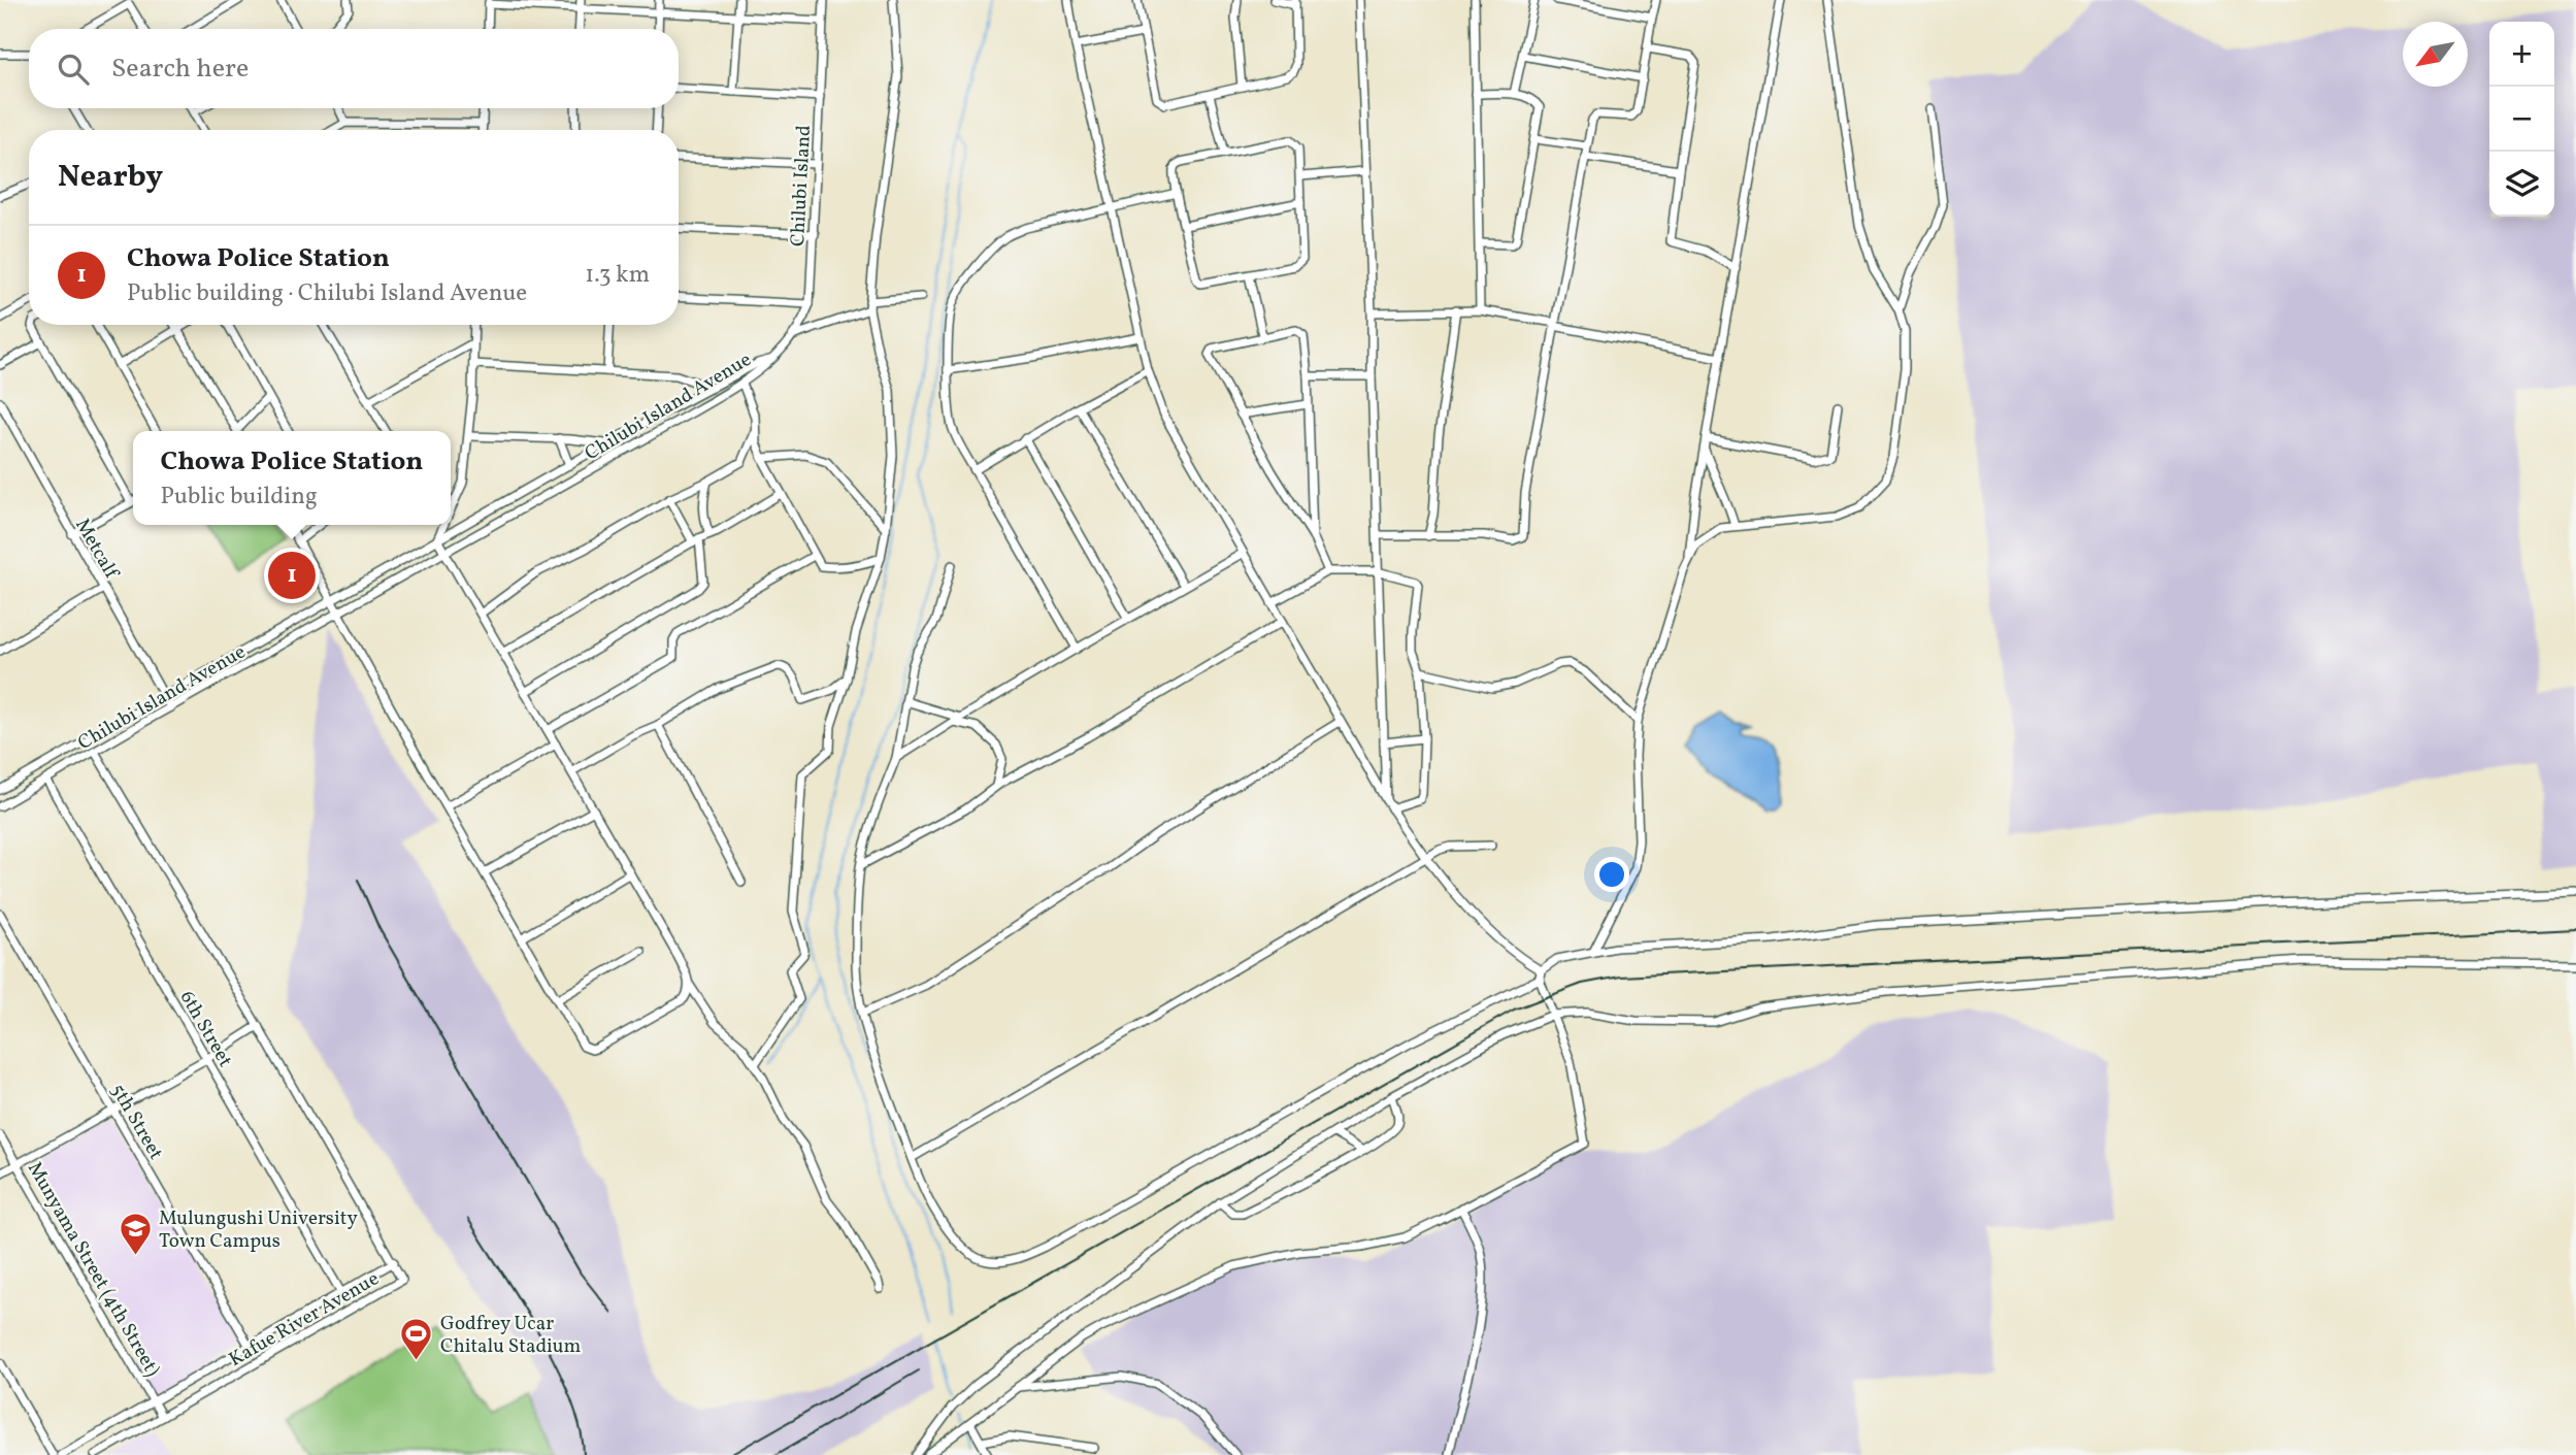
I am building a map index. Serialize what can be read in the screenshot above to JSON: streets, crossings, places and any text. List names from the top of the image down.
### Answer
{
  "streets": {
    "street": [
      "Chilubi Island",
      "Chilubi Island Avenue",
      "Metcalf",
      "6th Street",
      "5th Street",
      "Munyama Street (4th Street)",
      "Kafue River Avenue"
    ]
  },
  "crossings": [
    ["Chilubi Island", "Chilubi Island Avenue"],
    ["Chilubi Island Avenue", "Metcalf"],
    ["Chilubi Island Avenue", "6th Street"],
    ["6th Street", "Kafue River Avenue"],
    ["5th Street", "Kafue River Avenue"],
    ["Munyama Street (4th Street)", "Kafue River Avenue"]
  ],
  "places": {
    "school or university": ["Mulungushi University Town Campus"],
    "sports": ["Godfrey Ucar Chitalu Stadium"]
  },
  "north": "bottom left",
  "page": {
    "map_buttons": ["+", "−"],
    "search": "Search here",
    "heading": "Nearby",
    "list": [
      {
        "mark": "1",
        "name": "Chowa Police Station",
        "note": "Public building · Chilubi Island Avenue",
        "value": "1.3 km"
      }
    ],
    "popup": ["Chowa Police Station", "Public building"],
    "pins": "1"
  }
}
